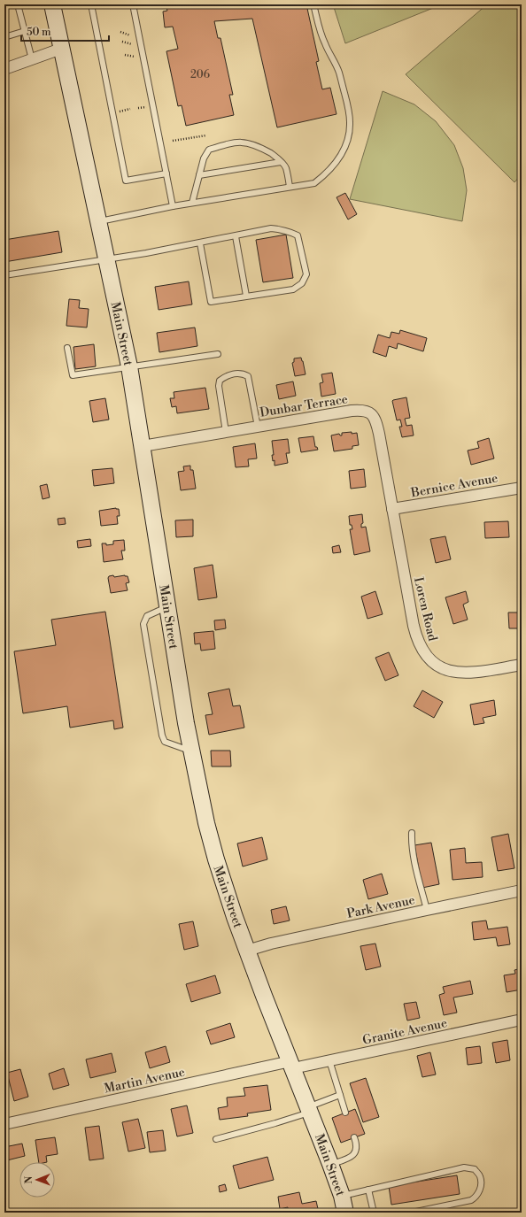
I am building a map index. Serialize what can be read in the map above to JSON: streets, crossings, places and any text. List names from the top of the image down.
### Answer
{
  "streets": {
    "main road": ["Main Street"],
    "street": [
      "Dunbar Terrace",
      "Bernice Avenue",
      "Loren Road",
      "Park Avenue",
      "Granite Avenue",
      "Martin Avenue"
    ]
  },
  "crossings": [
    ["Main Street", "Dunbar Terrace"],
    ["Main Street", "Park Avenue"],
    ["Main Street", "Granite Avenue"],
    ["Main Street", "Martin Avenue"],
    ["Dunbar Terrace", "Bernice Avenue"],
    ["Dunbar Terrace", "Loren Road"],
    ["Bernice Avenue", "Loren Road"],
    ["Granite Avenue", "Martin Avenue"]
  ],
  "house_numbers": ["206"],
  "scale_bar": "50 m",
  "north": "left"
}
